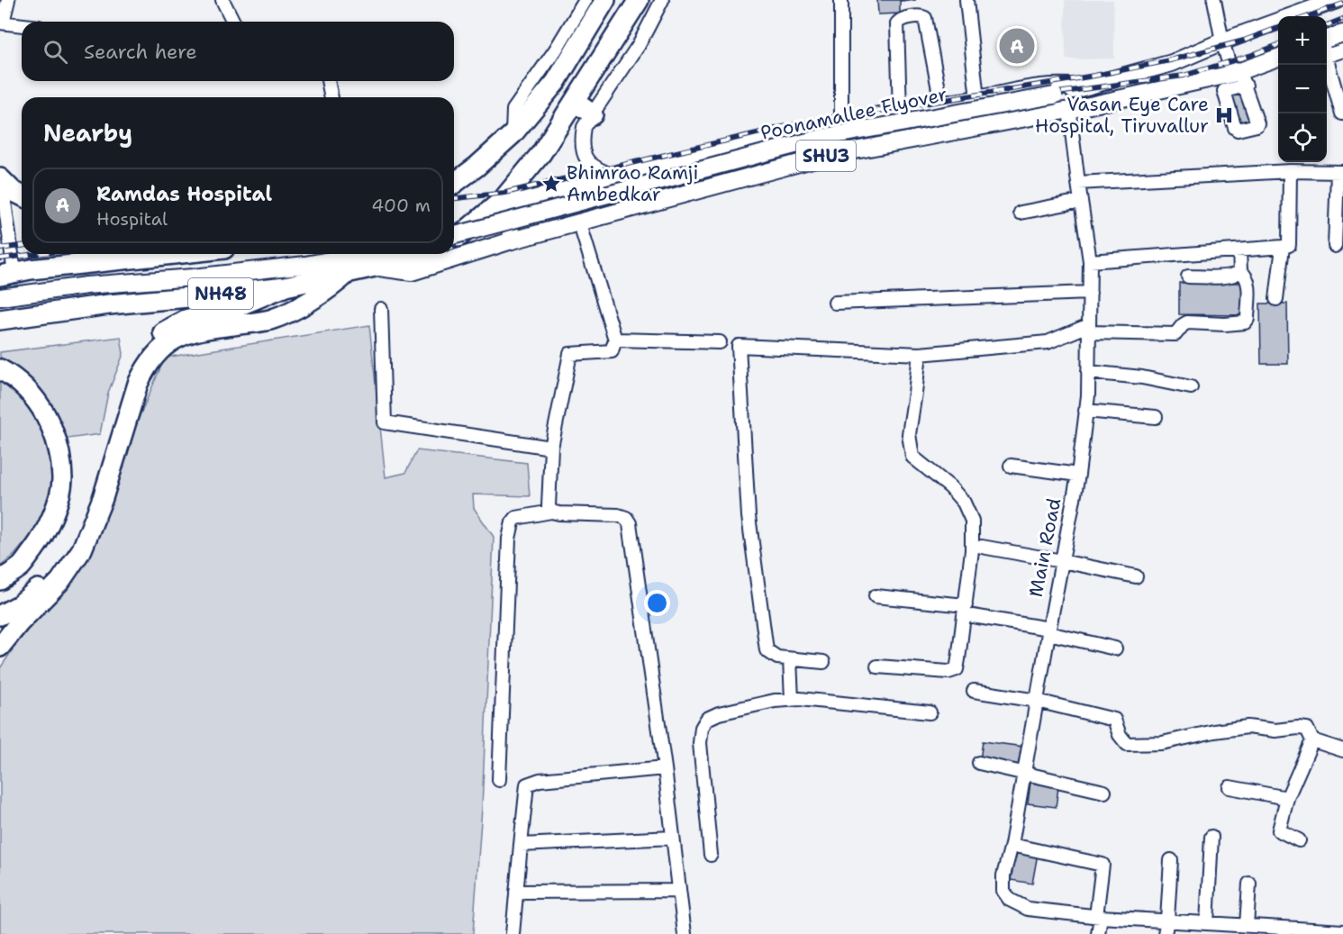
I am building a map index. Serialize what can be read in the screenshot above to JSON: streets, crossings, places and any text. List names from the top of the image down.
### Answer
{
  "streets": {
    "highway": ["NH48"],
    "main road": ["Poonamallee Flyover", "SHU3"],
    "street": ["Main Road"]
  },
  "crossings": [
    ["Poonamallee Flyover", "SHU3"],
    ["SHU3", "NH48"],
    ["SHU3", "Main Road"]
  ],
  "places": {
    "hospital": ["Vasan Eye Care Hospital, Tiruvallur"],
    "place": ["Bhimrao Ramji Ambedkar"]
  },
  "page": {
    "map_buttons": ["+", "−"],
    "search": "Search here",
    "pins": "A",
    "heading": "Nearby",
    "list": [
      {
        "mark": "A",
        "name": "Ramdas Hospital",
        "note": "Hospital",
        "value": "400 m"
      }
    ]
  }
}
